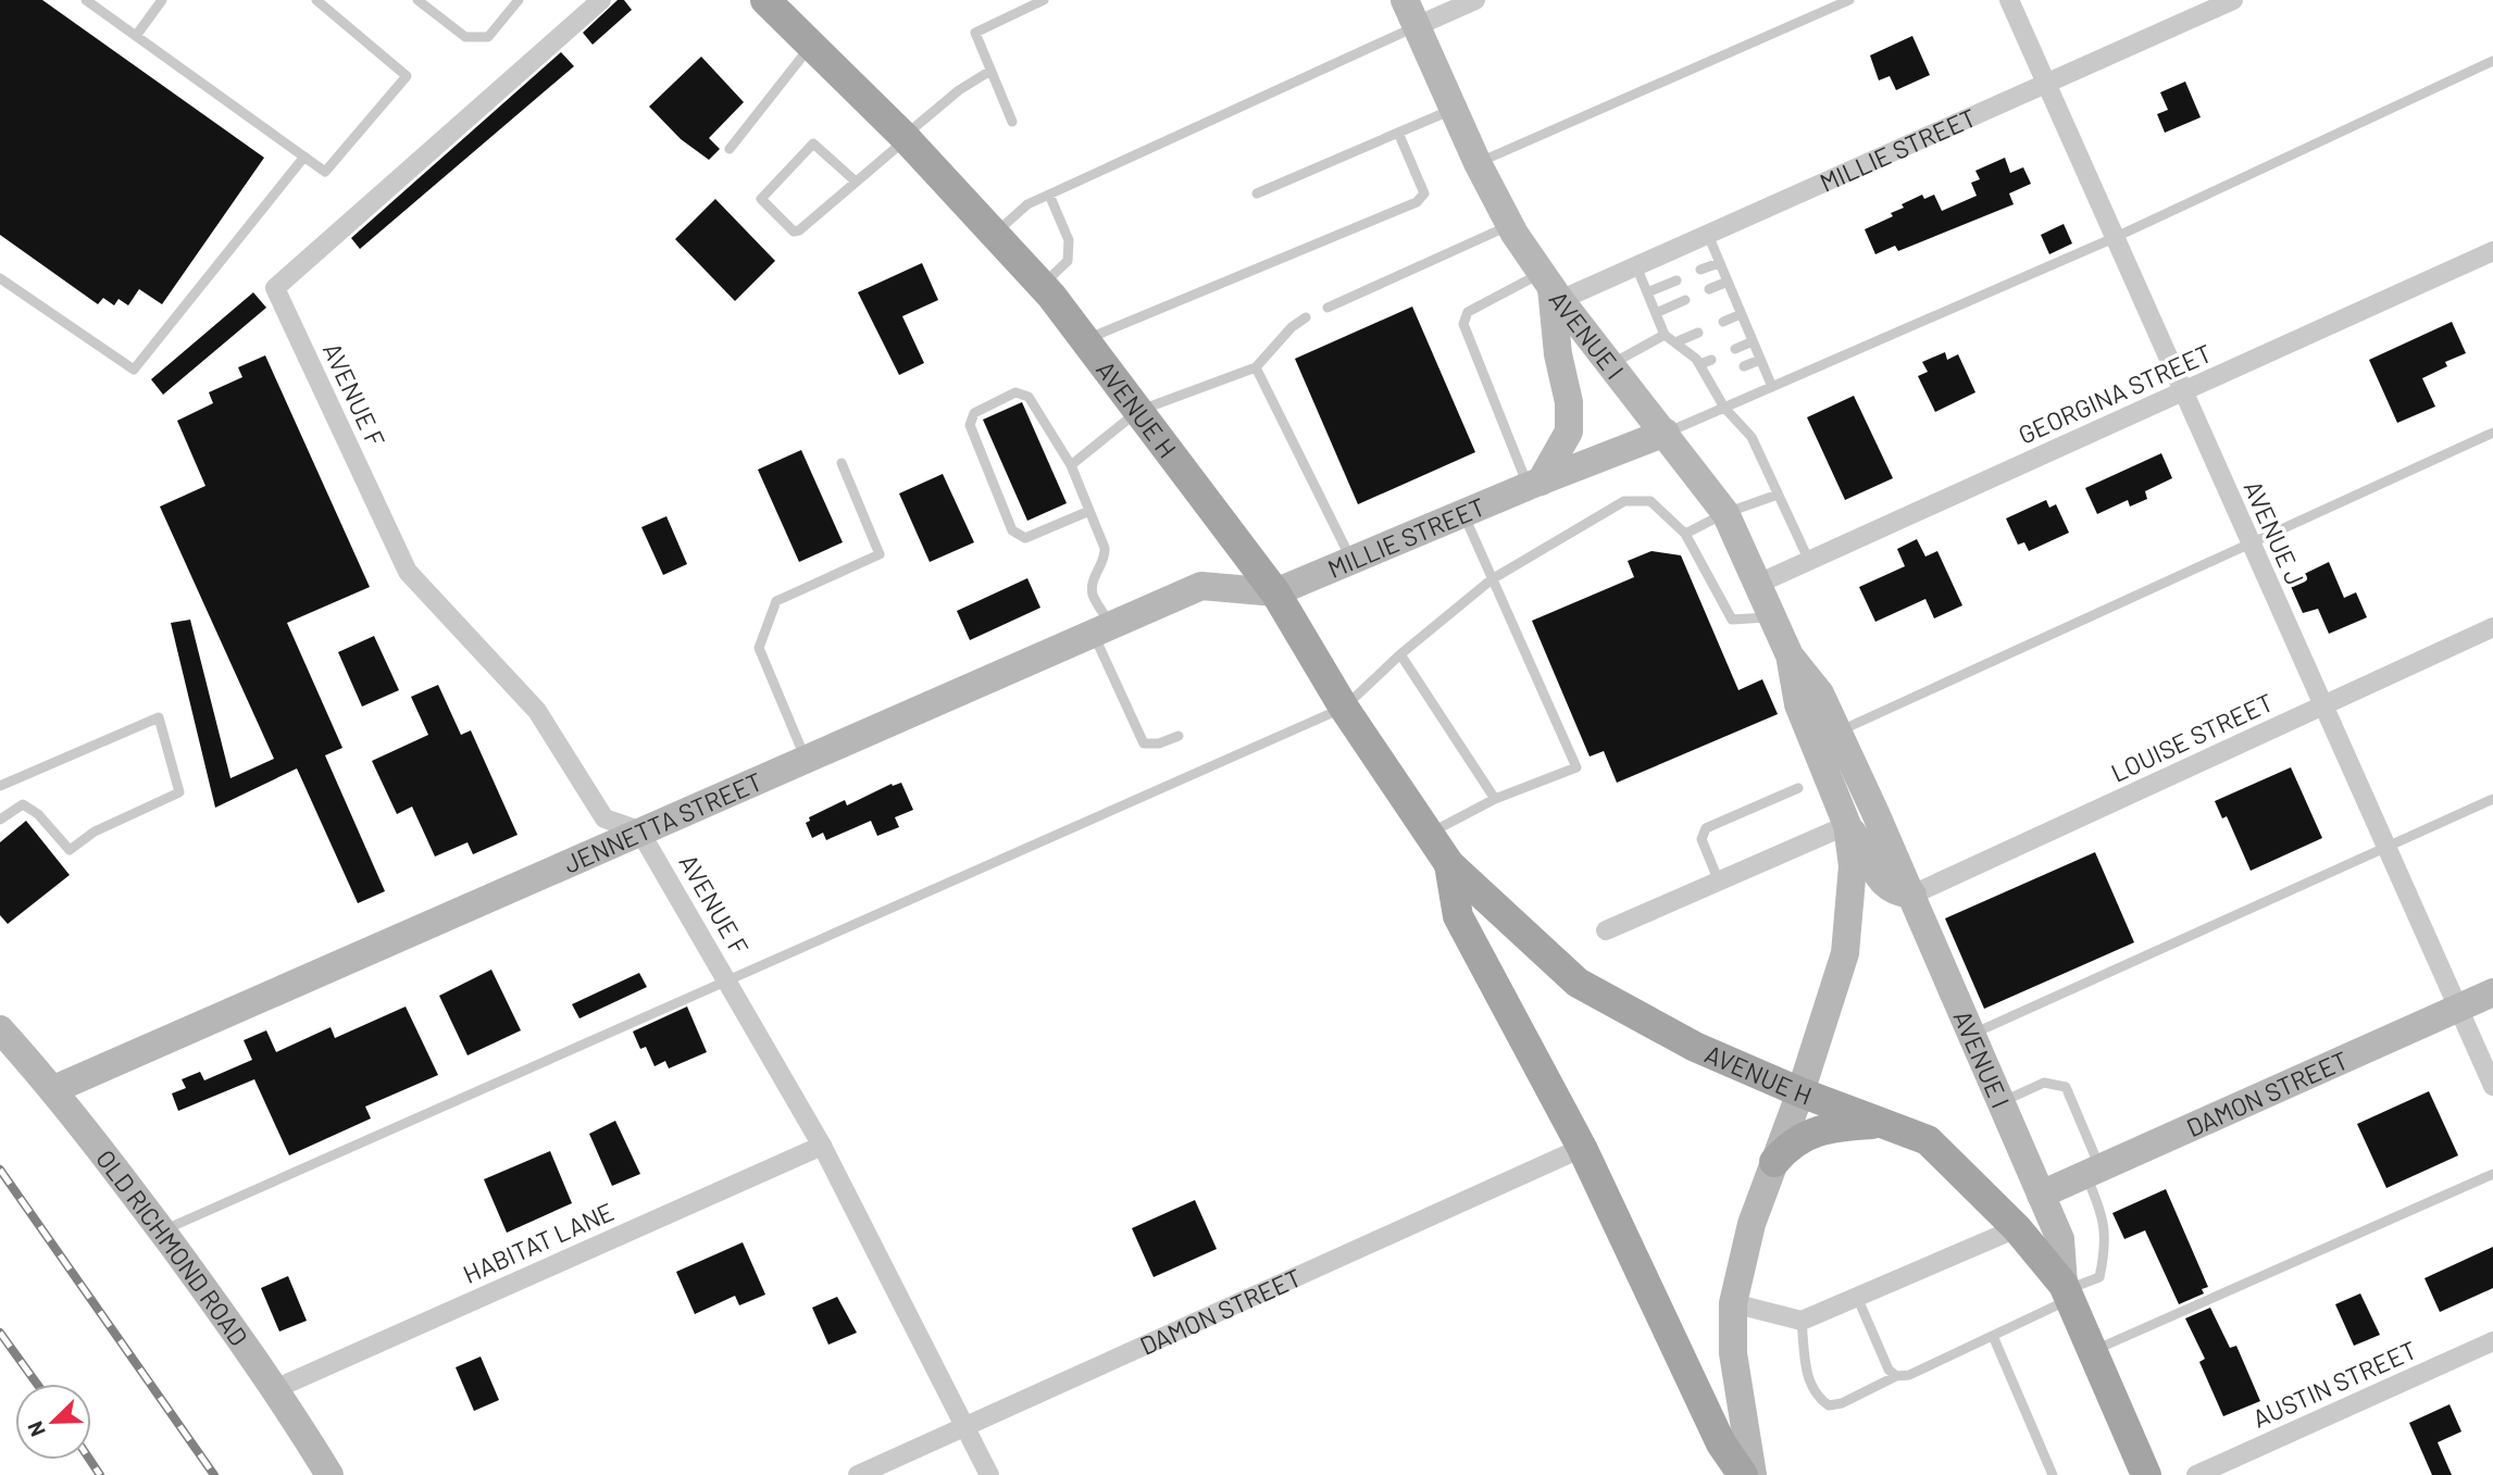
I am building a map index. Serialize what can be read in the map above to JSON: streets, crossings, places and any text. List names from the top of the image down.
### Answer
{
  "streets": {
    "main road": ["AVENUE I", "AVENUE H"],
    "street": [
      "MILLIE STREET",
      "GEORGINA STREET",
      "AVENUE F",
      "AVENUE J",
      "LOUISE STREET",
      "JENNETTA STREET",
      "DAMON STREET",
      "HABITAT LANE",
      "OLD RICHMOND ROAD",
      "AUSTIN STREET"
    ]
  },
  "crossings": [
    ["MILLIE STREET", "AVENUE I"],
    ["MILLIE STREET", "AVENUE H"],
    ["MILLIE STREET", "AVENUE J"],
    ["MILLIE STREET", "JENNETTA STREET"],
    ["AVENUE I", "GEORGINA STREET"],
    ["AVENUE I", "AVENUE H"],
    ["AVENUE I", "LOUISE STREET"],
    ["AVENUE I", "DAMON STREET"],
    ["GEORGINA STREET", "AVENUE J"],
    ["AVENUE F", "JENNETTA STREET"],
    ["AVENUE F", "DAMON STREET"],
    ["AVENUE F", "HABITAT LANE"],
    ["AVENUE H", "JENNETTA STREET"],
    ["AVENUE H", "DAMON STREET"],
    ["AVENUE J", "LOUISE STREET"],
    ["AVENUE J", "DAMON STREET"],
    ["JENNETTA STREET", "OLD RICHMOND ROAD"],
    ["HABITAT LANE", "OLD RICHMOND ROAD"]
  ],
  "north": "bottom left"
}
